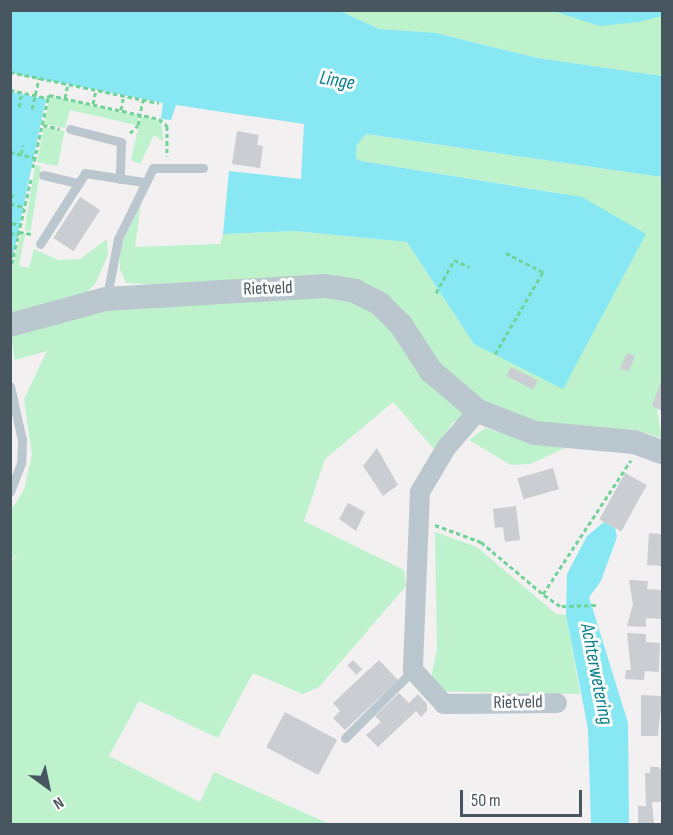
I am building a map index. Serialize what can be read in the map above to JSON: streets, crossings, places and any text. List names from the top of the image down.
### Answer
{
  "streets": {
    "street": ["Rietveld"]
  },
  "water": ["Linge", "Achterwetering"],
  "scale_bar": "50 m",
  "north": "bottom right"
}
